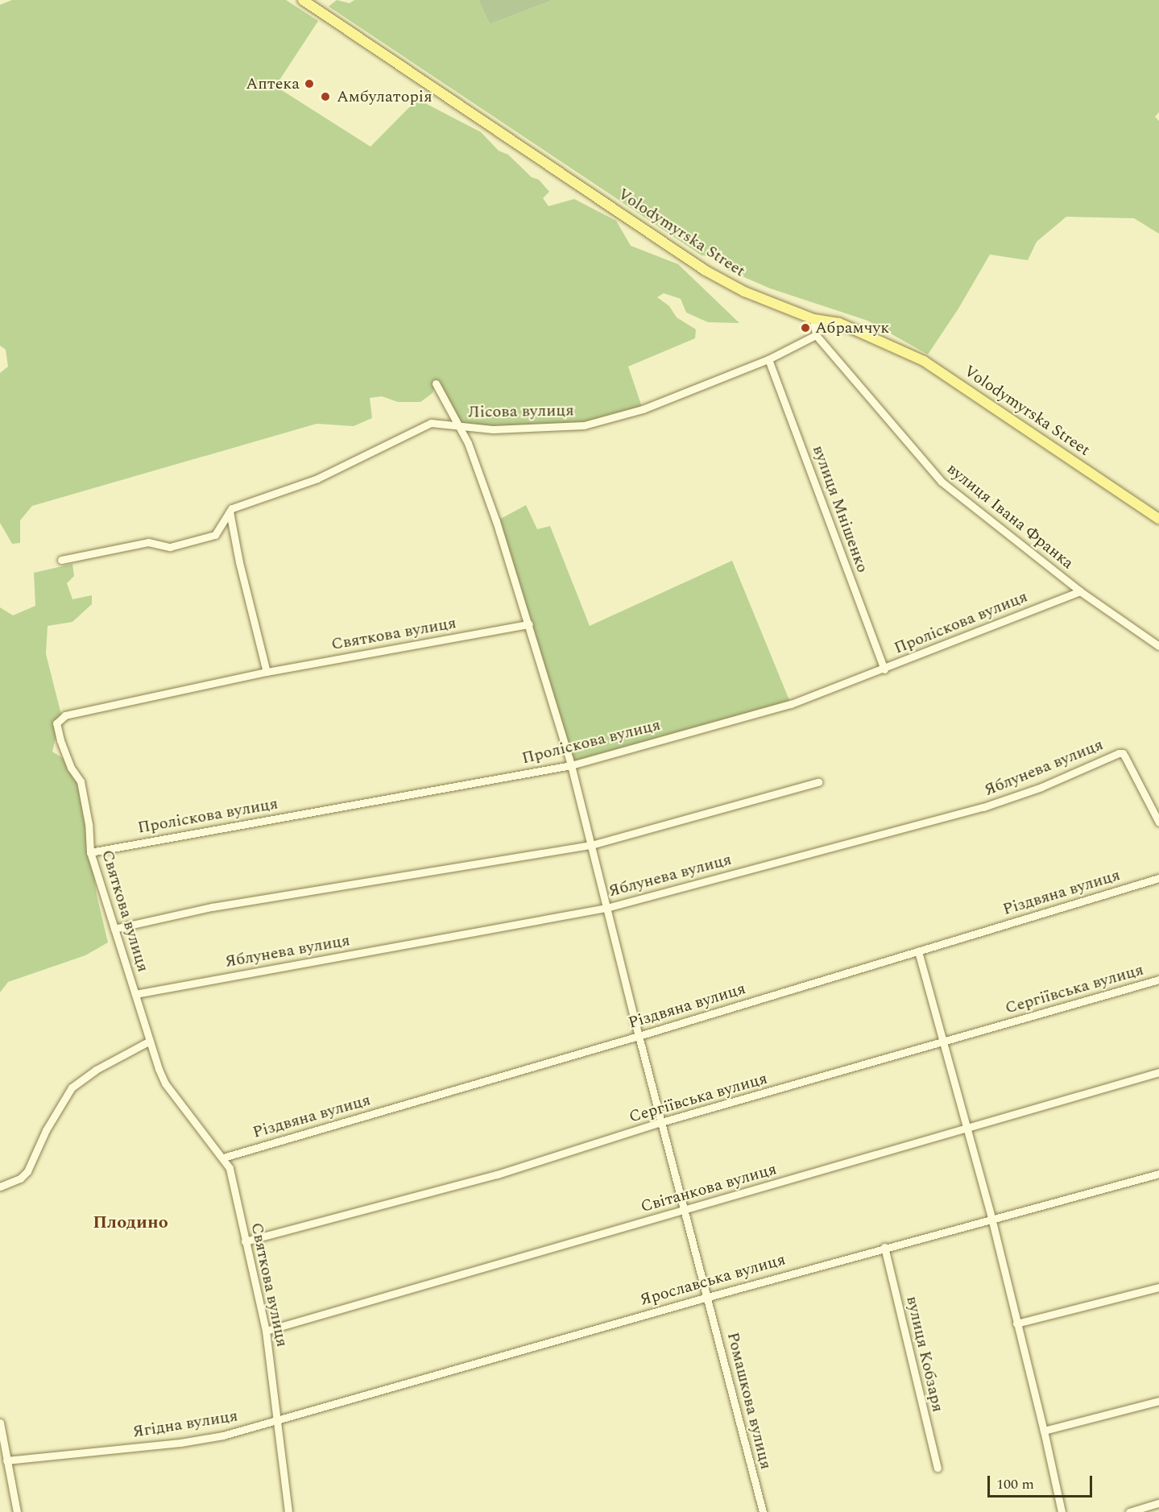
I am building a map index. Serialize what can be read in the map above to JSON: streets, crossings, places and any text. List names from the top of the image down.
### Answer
{
  "streets": {
    "main road": ["Volodymyrska Street"],
    "street": [
      "Лісова вулиця",
      "вулиця Мнішенко",
      "вулиця Івана Франка",
      "Проліскова вулиця",
      "Святкова вулиця",
      "Яблунева вулиця",
      "Різдвяна вулиця",
      "Сергіївська вулиця",
      "Світанкова вулиця",
      "Ярославська вулиця",
      "вулиця Кобзаря",
      "Ромашкова вулиця",
      "Ягідна вулиця"
    ]
  },
  "crossings": [
    ["Лісова вулиця", "вулиця Мнішенко"],
    ["Лісова вулиця", "вулиця Івана Франка"],
    ["Лісова вулиця", "Ромашкова вулиця"],
    ["вулиця Мнішенко", "Проліскова вулиця"],
    ["вулиця Івана Франка", "Проліскова вулиця"],
    ["Проліскова вулиця", "Святкова вулиця"],
    ["Проліскова вулиця", "Ромашкова вулиця"],
    ["Святкова вулиця", "Яблунева вулиця"],
    ["Святкова вулиця", "Різдвяна вулиця"],
    ["Святкова вулиця", "Сергіївська вулиця"],
    ["Святкова вулиця", "Світанкова вулиця"],
    ["Святкова вулиця", "Ярославська вулиця"],
    ["Святкова вулиця", "Ромашкова вулиця"],
    ["Святкова вулиця", "Ягідна вулиця"],
    ["Яблунева вулиця", "Ромашкова вулиця"],
    ["Різдвяна вулиця", "Ромашкова вулиця"],
    ["Сергіївська вулиця", "Ромашкова вулиця"],
    ["Світанкова вулиця", "Ромашкова вулиця"],
    ["Ярославська вулиця", "вулиця Кобзаря"],
    ["Ярославська вулиця", "Ромашкова вулиця"],
    ["Ярославська вулиця", "Ягідна вулиця"]
  ],
  "districts": ["Плодино"],
  "places": ["Аптека", "Амбулаторія", "Абрамчук"],
  "scale_bar": "100 m"
}
